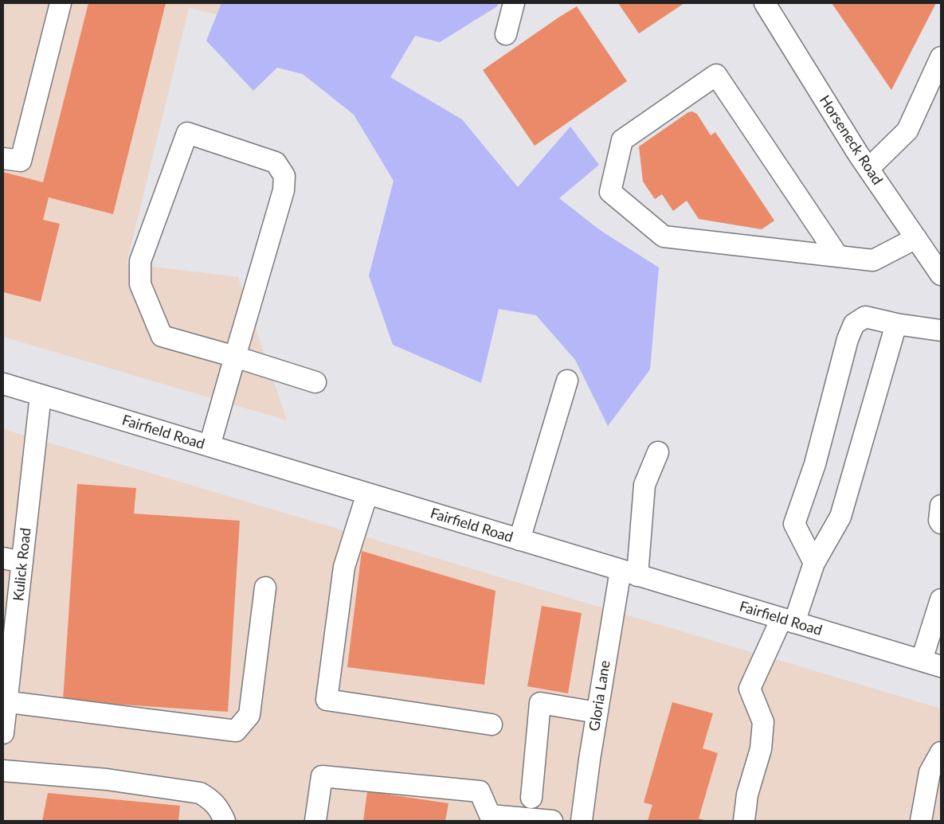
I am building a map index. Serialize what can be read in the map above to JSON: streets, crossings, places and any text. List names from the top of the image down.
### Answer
{
  "streets": {
    "street": [
      "Horseneck Road",
      "Fairfield Road",
      "Kulick Road",
      "Gloria Lane"
    ]
  },
  "crossings": [
    ["Fairfield Road", "Kulick Road"],
    ["Fairfield Road", "Gloria Lane"]
  ]
}
